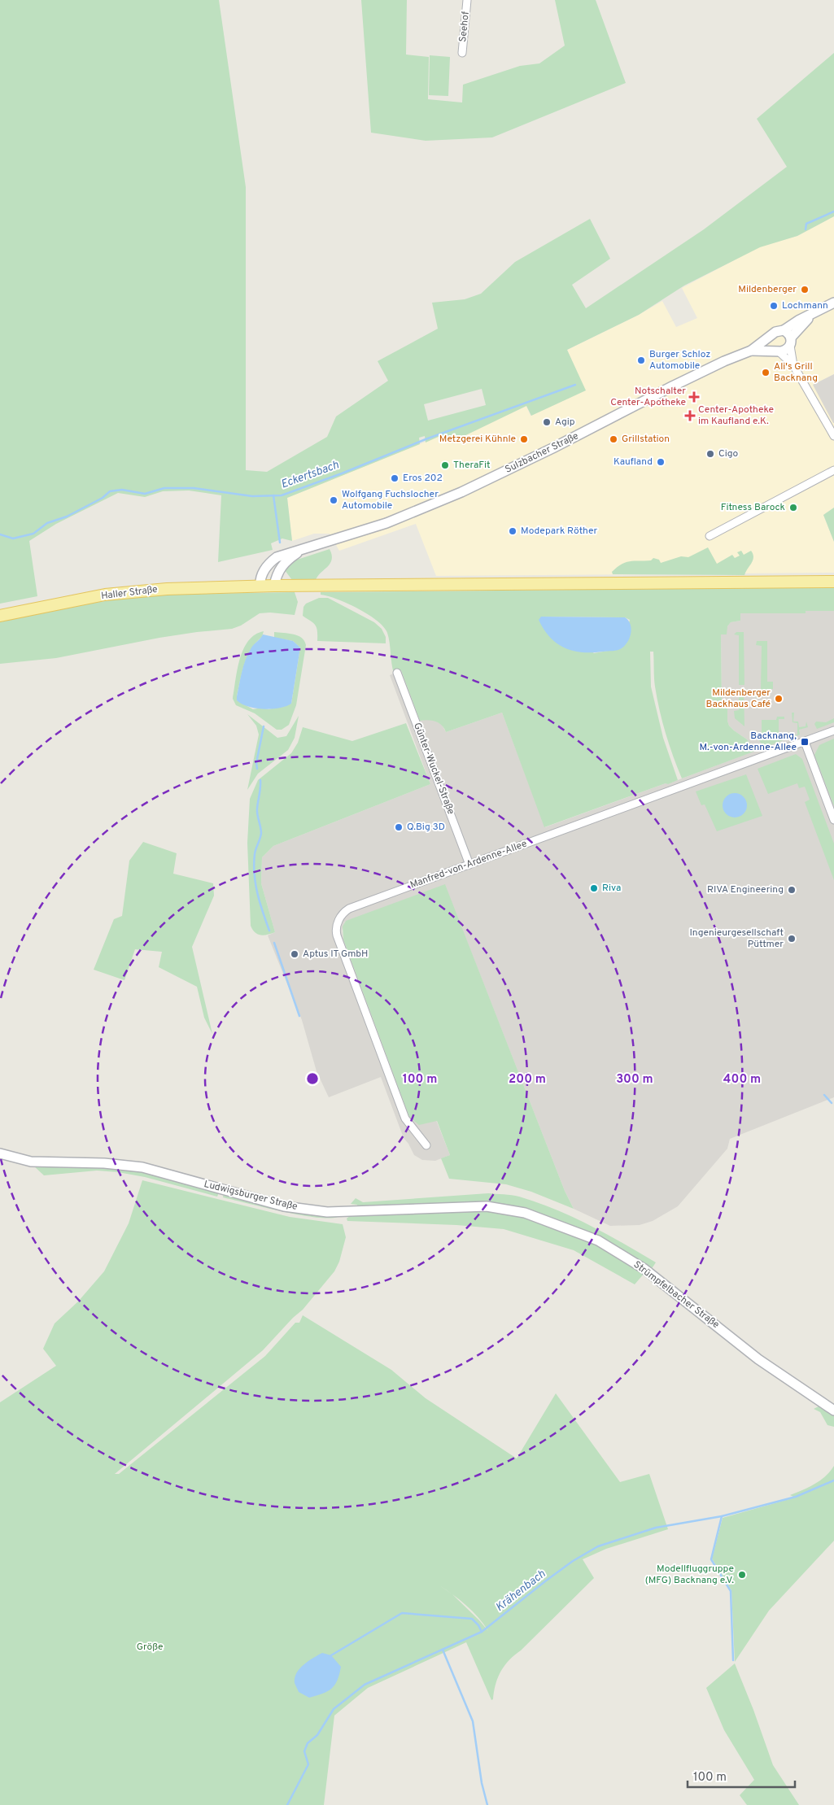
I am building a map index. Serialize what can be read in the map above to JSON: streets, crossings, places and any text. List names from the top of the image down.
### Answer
{
  "streets": {
    "main road": ["Haller Straße"],
    "street": [
      "Seehof",
      "Sulzbacher Straße",
      "Günter-Wuckel-Straße",
      "Manfred-von-Ardenne-Allee",
      "Ludwigsburger Straße",
      "Strümpfelbacher Straße"
    ]
  },
  "crossings": [
    ["Sulzbacher Straße", "Haller Straße"],
    ["Günter-Wuckel-Straße", "Manfred-von-Ardenne-Allee"],
    ["Ludwigsburger Straße", "Strümpfelbacher Straße"]
  ],
  "water": ["Eckertsbach", "Krähenbach"],
  "parks": ["Größe"],
  "places": {
    "other": [
      "Mildenberger",
      "Lochmann",
      "Burger Schloz Automobile",
      "Ali's Grill Backnang",
      "Agip",
      "Metzgerei Kühnle",
      "Grillstation",
      "Cigo",
      "Kaufland",
      "TheraFit",
      "Eros 202",
      "Wolfgang Fuchslocher Automobile",
      "Fitness Barock",
      "Modepark Röther",
      "Mildenberger Backhaus Café",
      "Q.Big 3D",
      "Riva",
      "RIVA Engineering",
      "Ingenieurgesellschaft Püttmer",
      "Aptus IT GmbH",
      "Modellfluggruppe (MFG) Backnang e.V."
    ],
    "health": ["Notschalter Center-Apotheke", "Center-Apotheke im Kaufland e.K."],
    "transit": ["Backnang, M.-von-Ardenne-Allee"]
  },
  "scale_bar": "100 m",
  "rings": [
    "100 m",
    "200 m",
    "300 m",
    "400 m"
  ]
}
